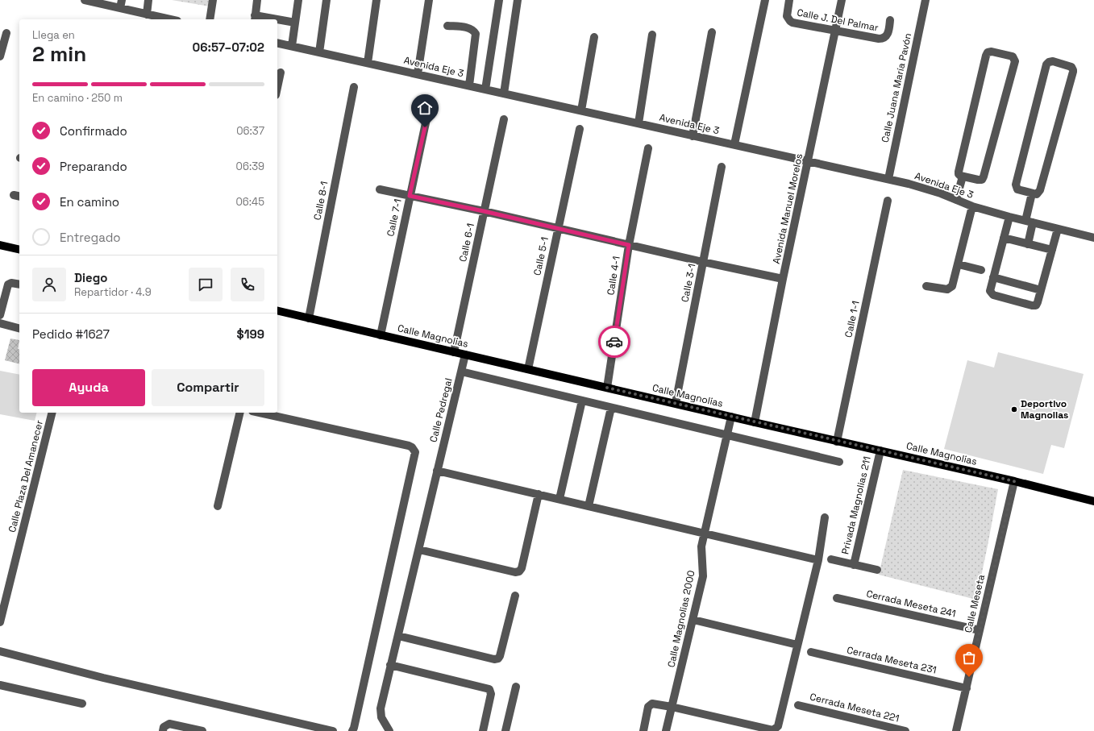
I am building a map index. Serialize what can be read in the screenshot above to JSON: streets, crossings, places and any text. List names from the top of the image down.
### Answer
{
  "streets": {
    "main road": ["Calle Magnolias"],
    "street": [
      "Calle J. Del Palmar",
      "Avenida Eje 3",
      "Calle Juana María Pavón",
      "Calle 8-1",
      "Avenida Manuel Morelos",
      "Calle 7-1",
      "Calle 6-1",
      "Calle 5-1",
      "Calle 4-1",
      "Calle 3-1",
      "Calle 1-1",
      "Calle Pedregal",
      "Calle Plaza Del Amanecer",
      "Privada Magnolias 211",
      "Cerrada Meseta 241",
      "Calle Meseta",
      "Calle Magnolias 2000",
      "Cerrada Meseta 231",
      "Cerrada Meseta 221"
    ]
  },
  "crossings": [
    ["Calle J. Del Palmar", "Avenida Manuel Morelos"],
    ["Avenida Eje 3", "Calle Juana María Pavón"],
    ["Avenida Eje 3", "Avenida Manuel Morelos"],
    ["Calle 8-1", "Calle Magnolias"],
    ["Avenida Manuel Morelos", "Calle Magnolias"],
    ["Calle 7-1", "Calle Magnolias"],
    ["Calle 6-1", "Calle Magnolias"],
    ["Calle 5-1", "Calle Magnolias"],
    ["Calle 4-1", "Calle Magnolias"],
    ["Calle 3-1", "Calle Magnolias"],
    ["Calle 1-1", "Calle Magnolias"],
    ["Calle Magnolias", "Calle Pedregal"],
    ["Calle Magnolias", "Privada Magnolias 211"],
    ["Calle Magnolias", "Calle Meseta"],
    ["Calle Magnolias", "Calle Magnolias 2000"],
    ["Cerrada Meseta 241", "Calle Meseta"],
    ["Calle Meseta", "Cerrada Meseta 231"]
  ],
  "places": ["Deportivo Magnolias"],
  "page": {
    "heading": ["2 min", "Llega en", "06:57–07:02"],
    "panel": [
      "Diego",
      "Repartidor · 4.9",
      "Pedido #1627",
      "$199"
    ],
    "bar": "En camino · 250 m",
    "list": [
      ["Confirmado", "06:37"],
      ["Preparando", "06:39"],
      ["En camino", "06:45"],
      "Entregado"
    ],
    "buttons": ["Ayuda", "Compartir"]
  }
}
